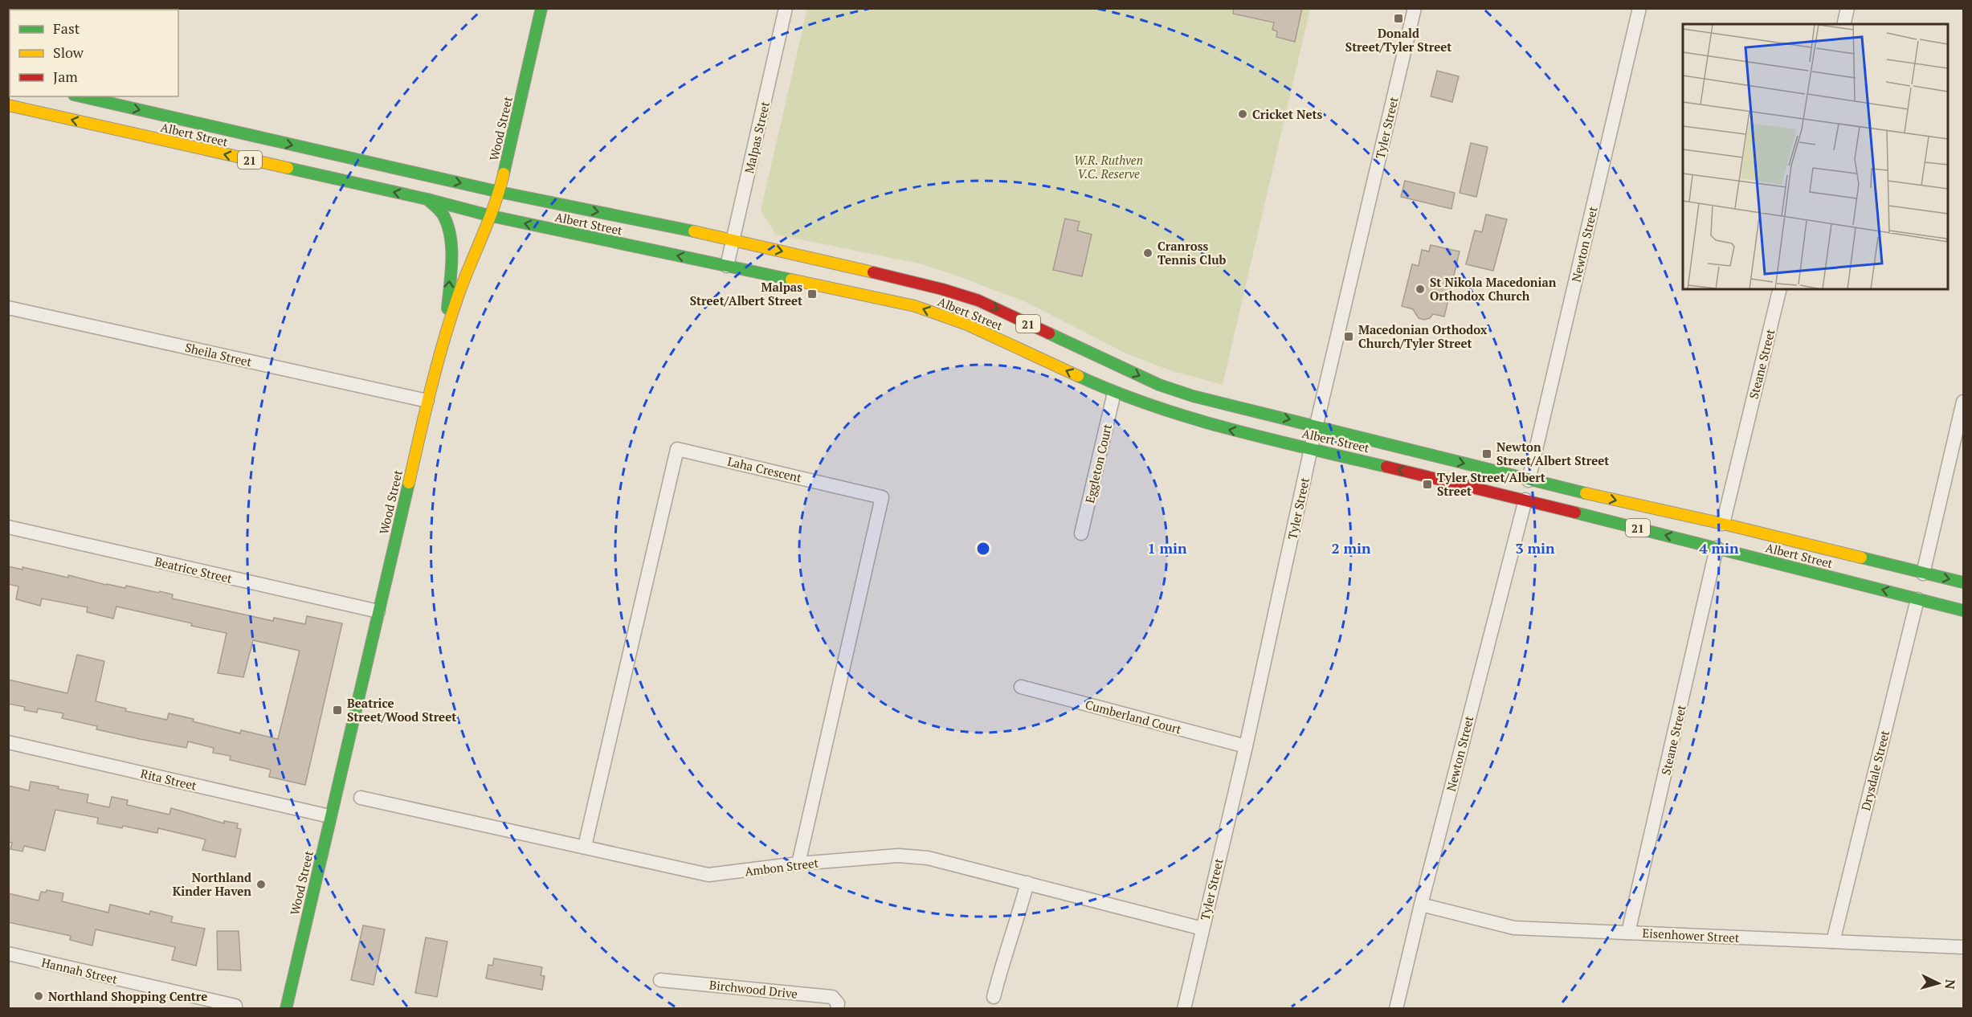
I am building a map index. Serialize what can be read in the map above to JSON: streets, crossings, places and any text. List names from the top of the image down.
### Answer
{
  "streets": {
    "main road": ["Wood Street", "Albert Street", "21"],
    "street": [
      "Tyler Street",
      "Malpas Street",
      "Newton Street",
      "Sheila Street",
      "Steane Street",
      "Eggleton Court",
      "Laha Crescent",
      "Beatrice Street",
      "Cumberland Court",
      "Drysdale Street",
      "Rita Street",
      "Ambon Street",
      "Eisenhower Street",
      "Hannah Street",
      "Birchwood Drive"
    ]
  },
  "crossings": [
    ["Tyler Street", "Albert Street"],
    ["Tyler Street", "Cumberland Court"],
    ["Tyler Street", "Ambon Street"],
    ["Wood Street", "Albert Street"],
    ["Wood Street", "Sheila Street"],
    ["Wood Street", "Beatrice Street"],
    ["Wood Street", "Rita Street"],
    ["Albert Street", "Malpas Street"],
    ["Albert Street", "Newton Street"],
    ["Albert Street", "Steane Street"],
    ["Albert Street", "Eggleton Court"],
    ["Albert Street", "Drysdale Street"],
    ["Newton Street", "Eisenhower Street"],
    ["Steane Street", "Eisenhower Street"],
    ["Laha Crescent", "Ambon Street"],
    ["Drysdale Street", "Eisenhower Street"]
  ],
  "parks": ["W.R. Ruthven V.C. Reserve"],
  "places": {
    "transit": [
      "Donald Street/Tyler Street",
      "Malpas Street/Albert Street",
      "Macedonian Orthodox Church/Tyler Street",
      "Newton Street/Albert Street",
      "Tyler Street/Albert Street",
      "Beatrice Street/Wood Street"
    ],
    "other": [
      "Cricket Nets",
      "Cranross Tennis Club",
      "St Nikola Macedonian Orthodox Church",
      "Northland Kinder Haven",
      "Northland Shopping Centre"
    ]
  },
  "legend": ["Fast", "Slow", "Jam"],
  "north": "right",
  "rings": [
    "1 min",
    "2 min",
    "3 min",
    "4 min"
  ]
}
